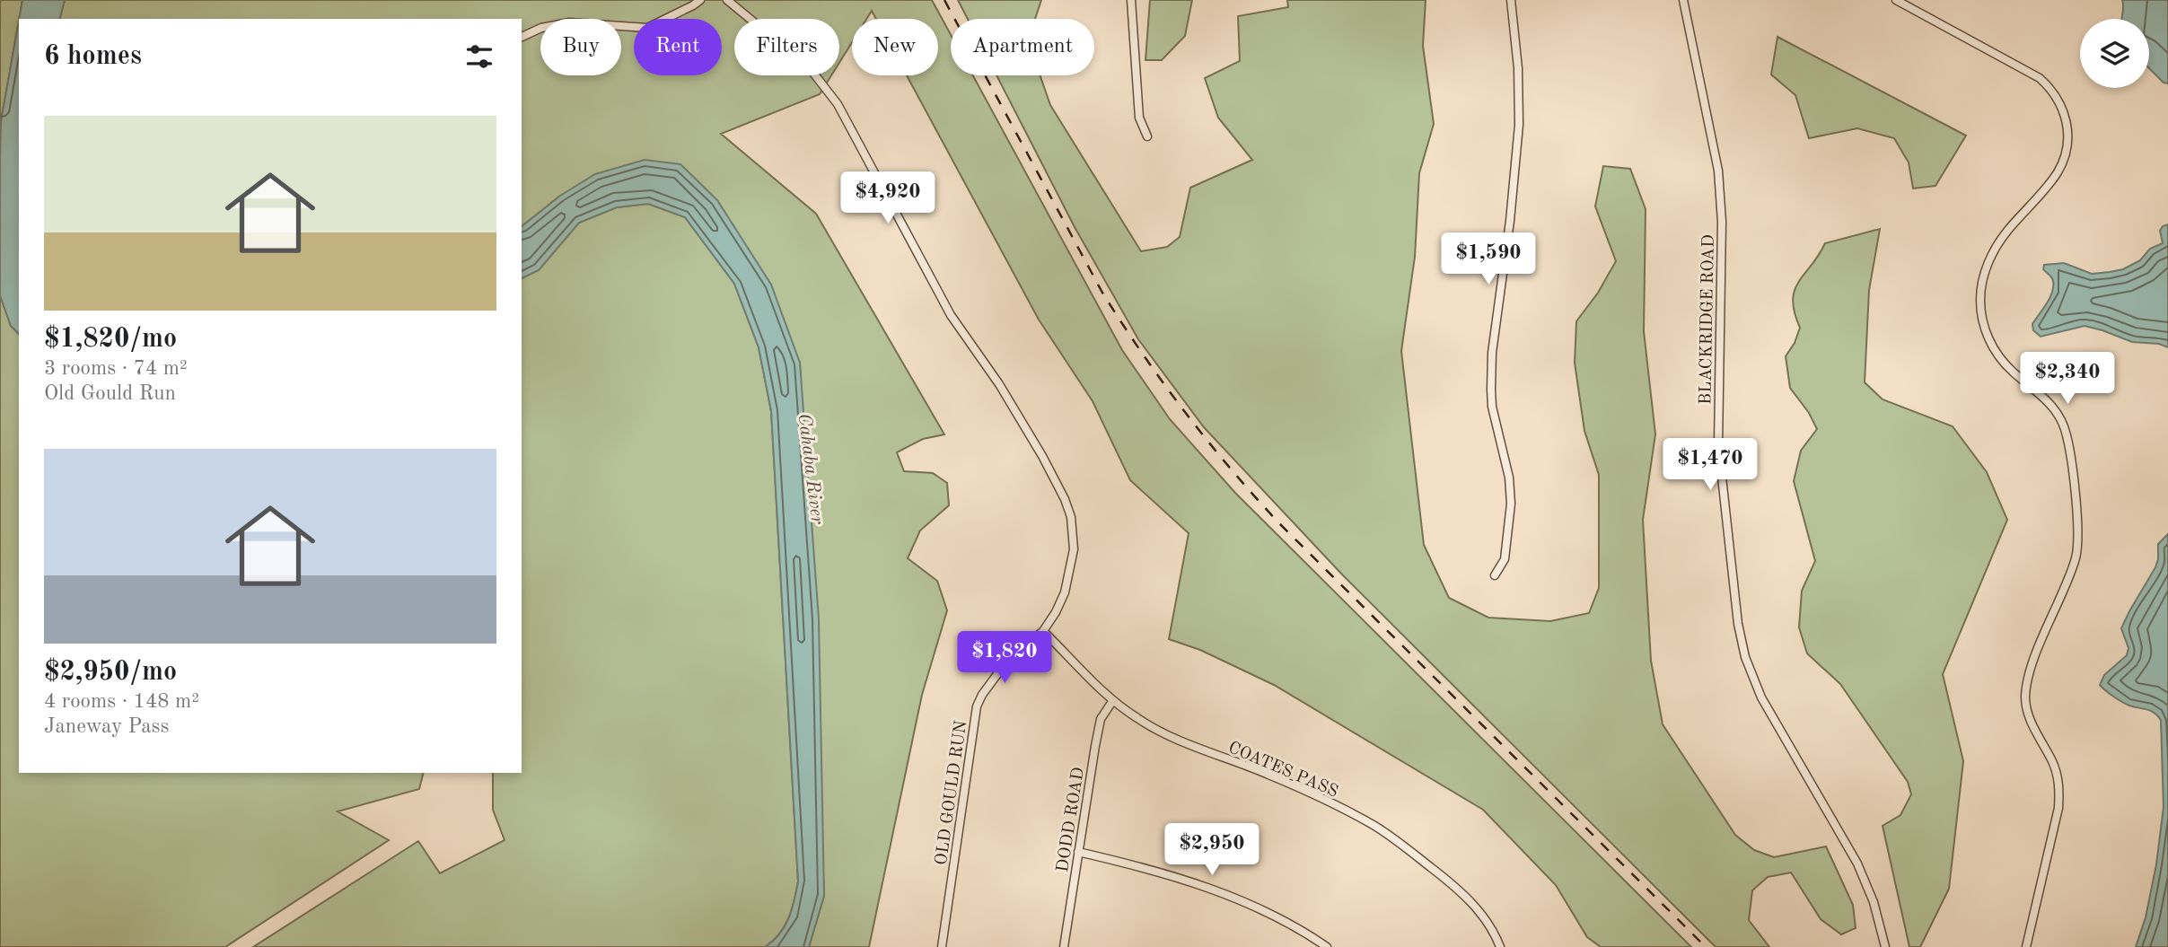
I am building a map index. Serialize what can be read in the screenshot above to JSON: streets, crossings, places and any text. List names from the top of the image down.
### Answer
{
  "streets": {
    "street": [
      "BLACKRIDGE ROAD",
      "COATES PASS",
      "OLD GOULD RUN",
      "DODD ROAD"
    ]
  },
  "crossings": [
    ["COATES PASS", "OLD GOULD RUN"],
    ["COATES PASS", "DODD ROAD"]
  ],
  "water": ["Cahaba River"],
  "page": {
    "chip": [
      "Buy",
      "Rent",
      "Filters",
      "New",
      "Apartment"
    ],
    "heading": "6 homes",
    "list": [
      {
        "name": "$1,820/mo",
        "note": "3 rooms · 74 m² · Old Gould Run"
      },
      {
        "name": "$2,950/mo",
        "note": "4 rooms · 148 m² · Janeway Pass"
      }
    ],
    "price": [
      "$4,920",
      "$1,590",
      "$2,340",
      "$1,470",
      "$1,820",
      "$2,950"
    ]
  }
}
